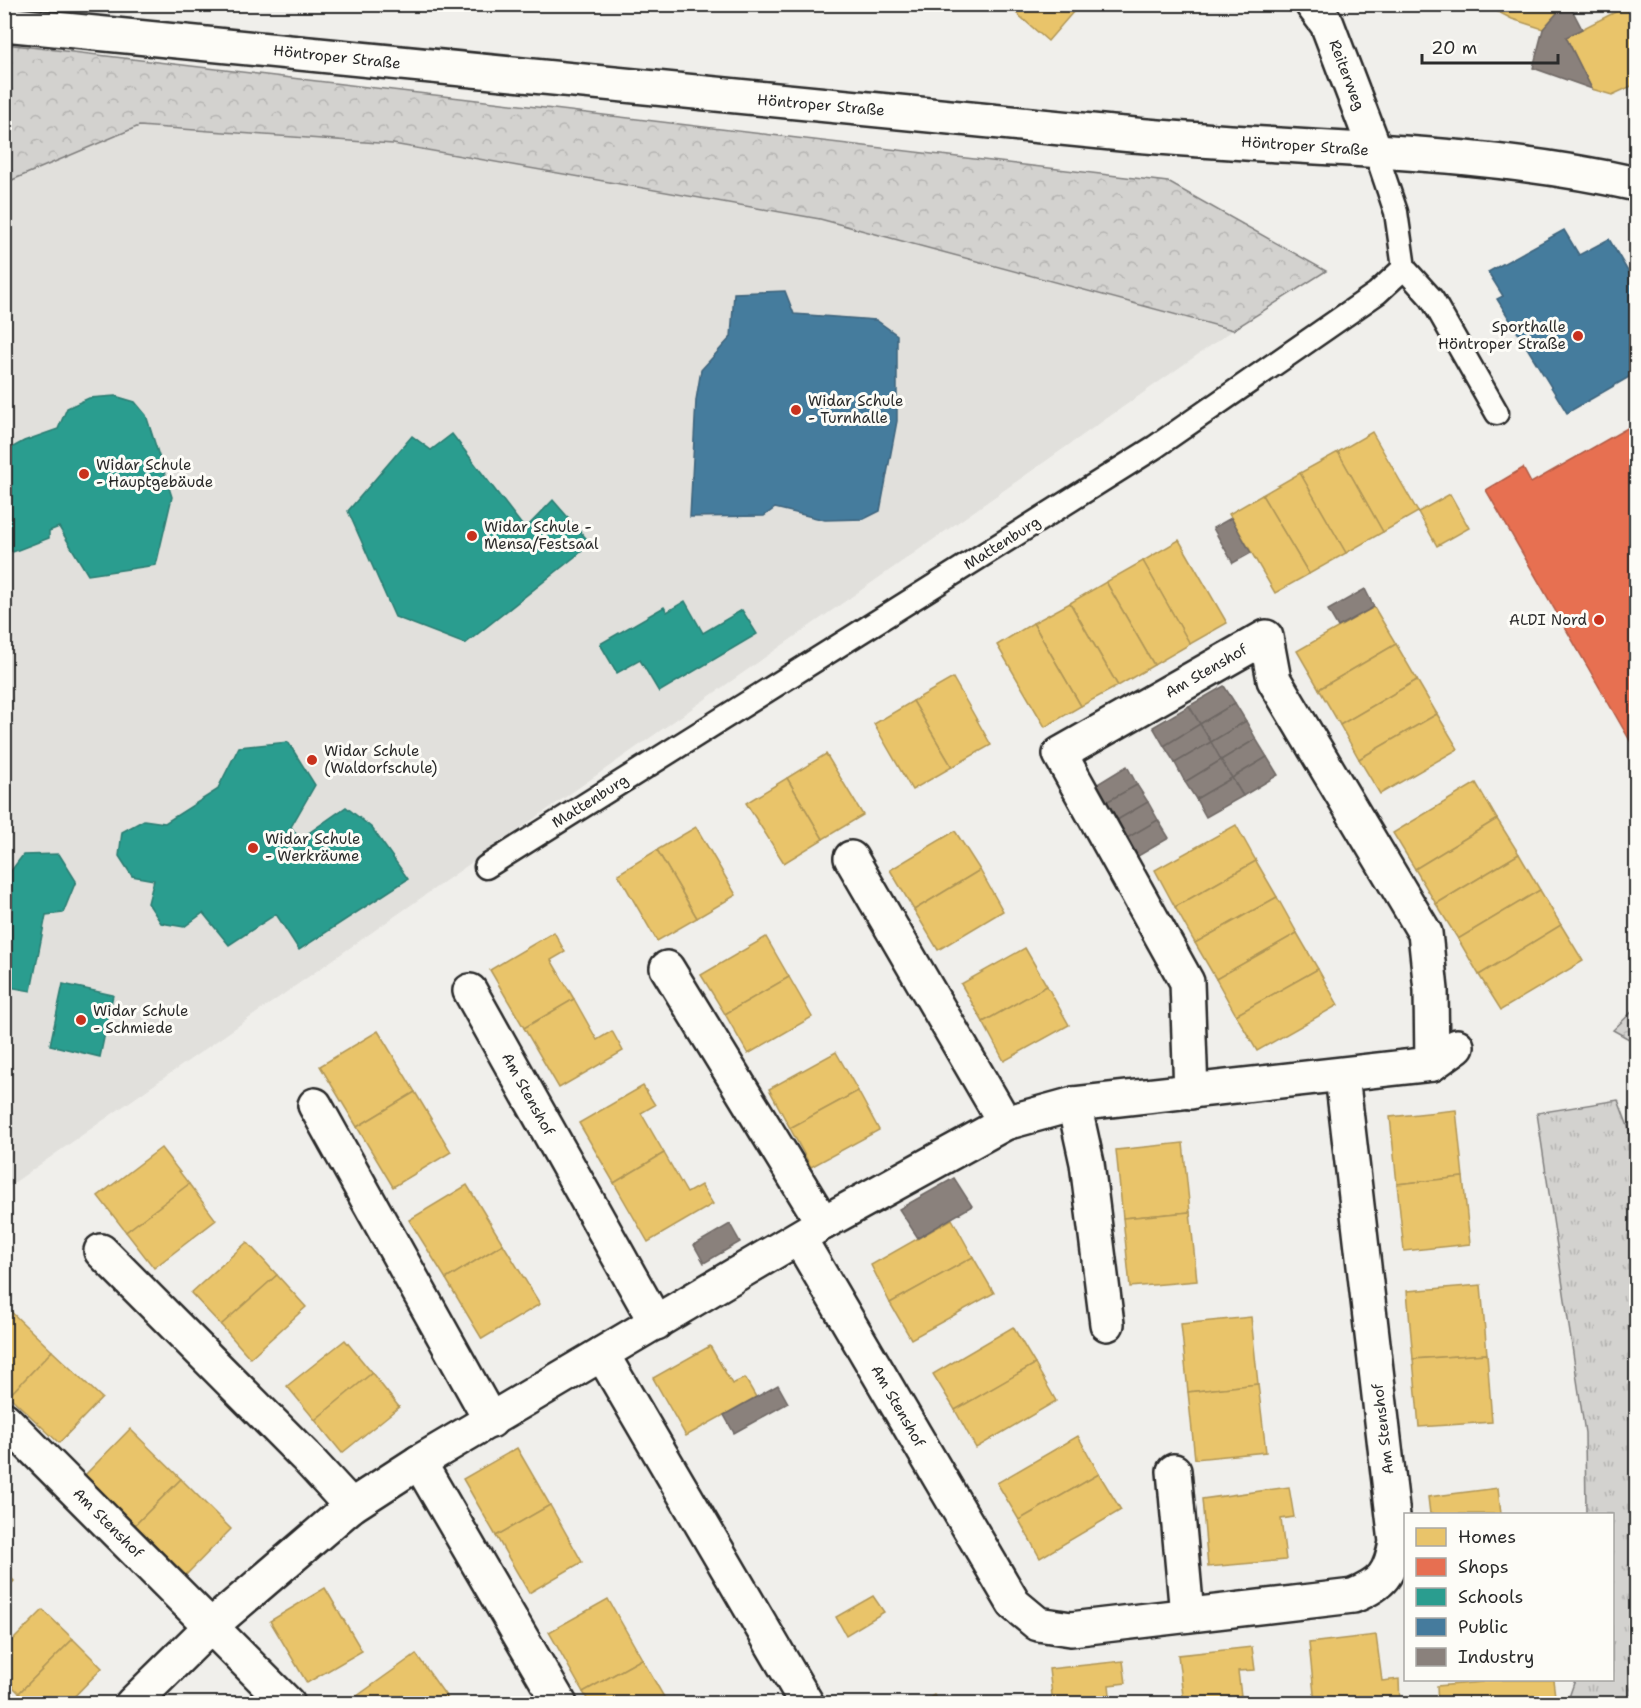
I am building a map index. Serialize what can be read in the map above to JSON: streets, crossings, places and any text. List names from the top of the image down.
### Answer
{
  "streets": {
    "street": ["Höntroper Straße", "Reiterweg", "Am Stenshof"],
    "lane": ["Mattenburg"]
  },
  "crossings": [
    ["Höntroper Straße", "Reiterweg"]
  ],
  "places": [
    "Sporthalle Höntroper Straße",
    "Widar Schule - Turnhalle",
    "Widar Schule - Hauptgebäude",
    "Widar Schule - Mensa/Festsaal",
    "ALDI Nord",
    "Widar Schule (Waldorfschule)",
    "Widar Schule - Werkräume",
    "Widar Schule - Schmiede"
  ],
  "legend": [
    "Homes",
    "Shops",
    "Schools",
    "Public",
    "Industry"
  ],
  "scale_bar": "20 m"
}
